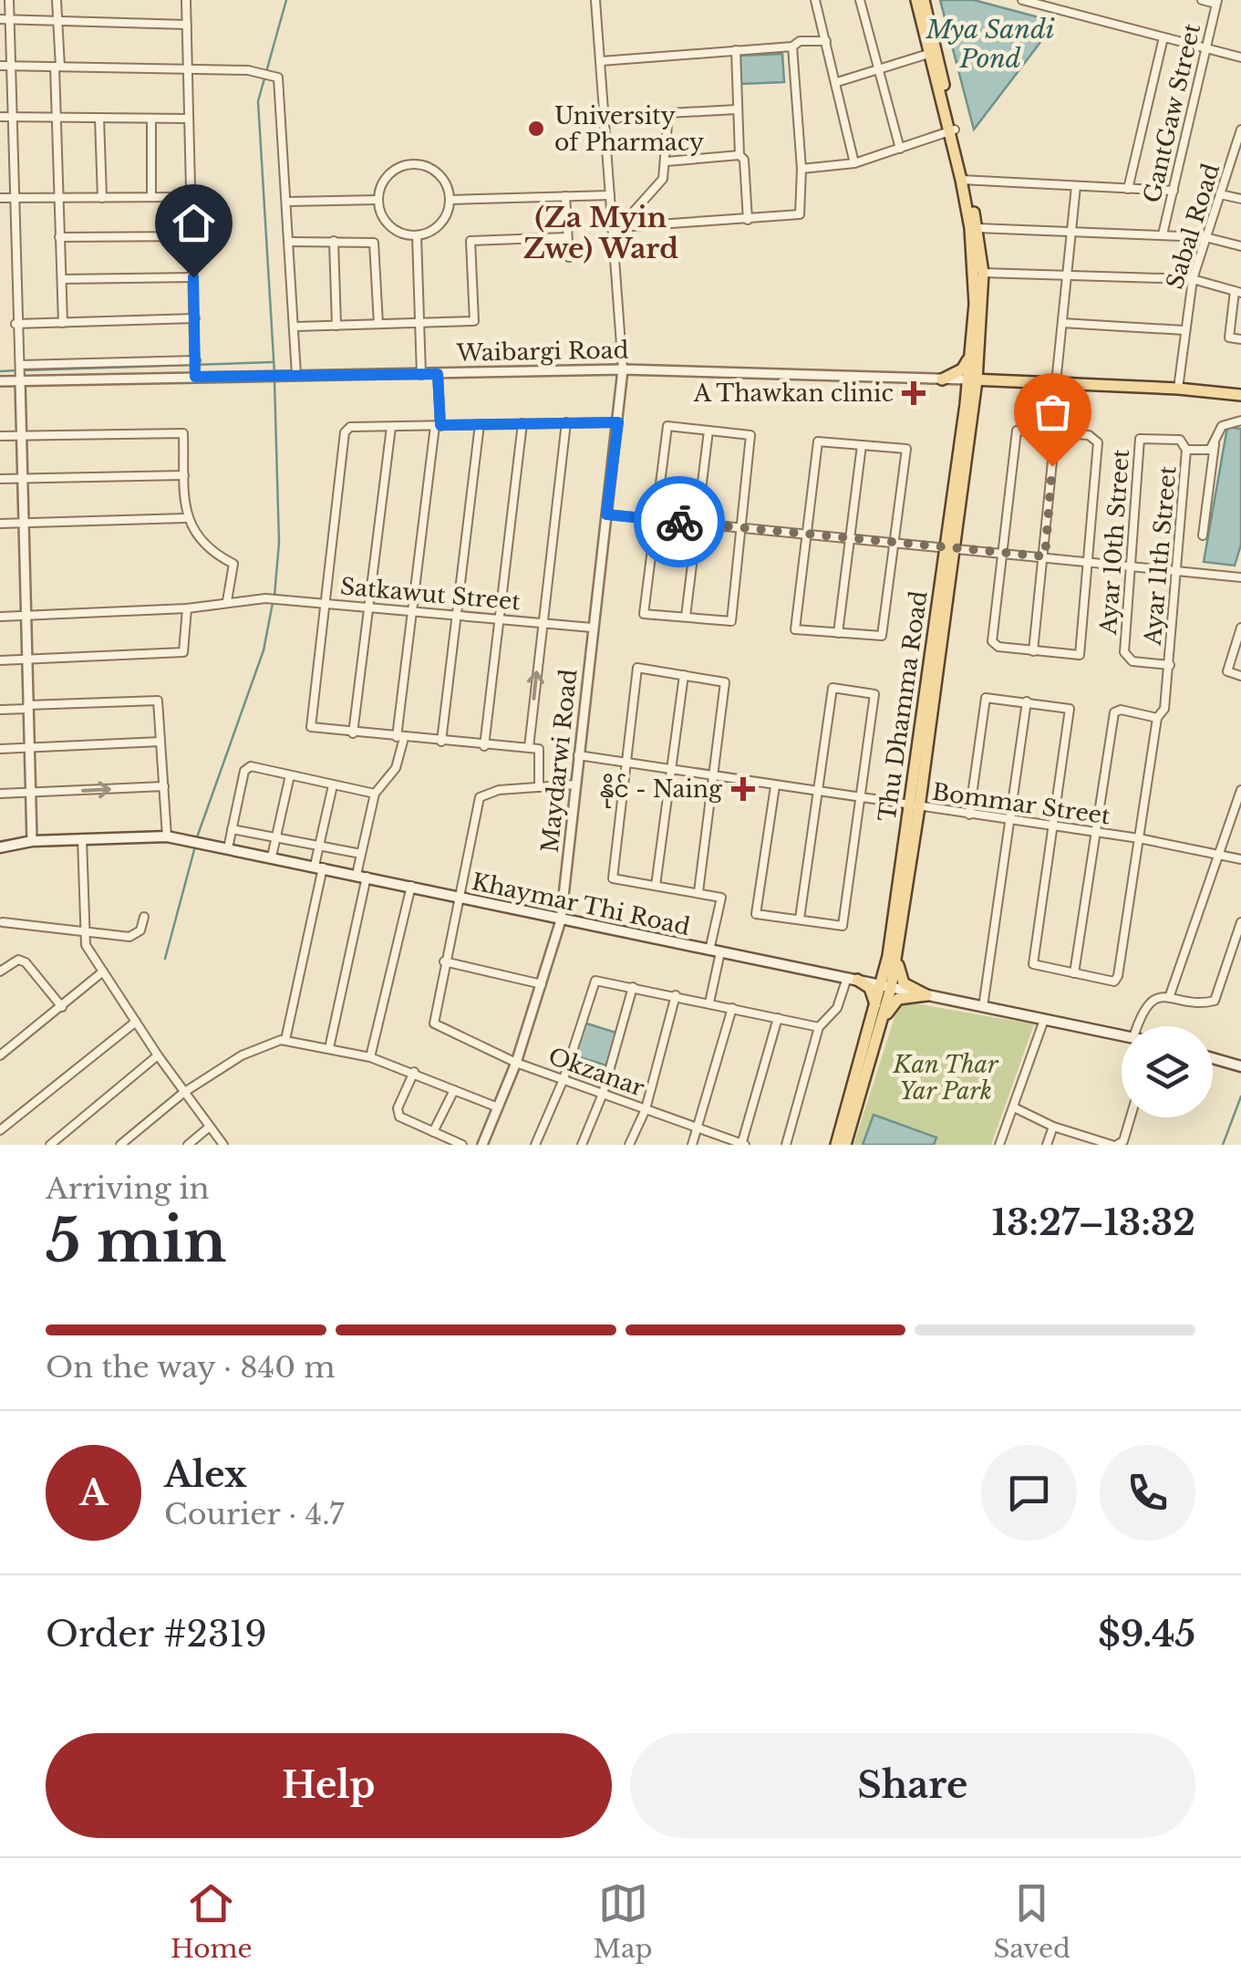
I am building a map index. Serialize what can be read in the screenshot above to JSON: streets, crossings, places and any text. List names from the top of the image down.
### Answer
{
  "streets": {
    "main road": ["Thu Dhamma Road", "Khaymar Thi Road"],
    "street": [
      "GantGaw Street",
      "Sabal Road",
      "Waibargi Road",
      "Ayar 10th Street",
      "Ayar 11th Street",
      "Satkawut Street",
      "Maydarwi Road",
      "Bommar Street",
      "Okzanar"
    ]
  },
  "crossings": [
    ["Waibargi Road", "Thu Dhamma Road"],
    ["Waibargi Road", "Maydarwi Road"],
    ["Ayar 10th Street", "Ayar 11th Street"],
    ["Ayar 11th Street", "Bommar Street"],
    ["Satkawut Street", "Maydarwi Road"],
    ["Thu Dhamma Road", "Bommar Street"],
    ["Thu Dhamma Road", "Khaymar Thi Road"],
    ["Maydarwi Road", "Bommar Street"],
    ["Maydarwi Road", "Khaymar Thi Road"],
    ["Maydarwi Road", "Okzanar"]
  ],
  "districts": ["(Za Myin Zwe) Ward"],
  "water": ["Mya Sandi Pond"],
  "parks": ["Kan Thar Yar Park"],
  "places": {
    "other": ["University of Pharmacy"],
    "health": ["A Thawkan clinic", "နိုင် - Naing"]
  },
  "page": {
    "heading": ["5 min", "Arriving in", "13:27–13:32"],
    "panel": [
      "Alex",
      "Courier · 4.7",
      "Order #2319",
      "$9.45"
    ],
    "bar": "On the way · 840 m",
    "round": "A",
    "buttons": ["Help", "Share"],
    "tabs": ["Home", "Map", "Saved"]
  }
}
